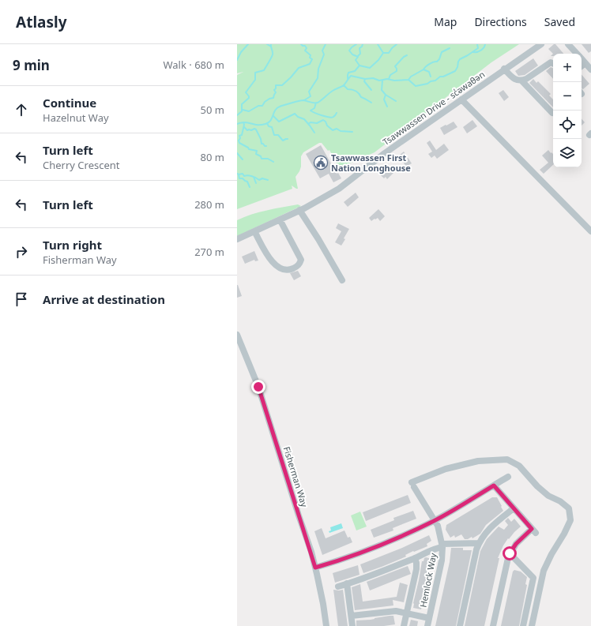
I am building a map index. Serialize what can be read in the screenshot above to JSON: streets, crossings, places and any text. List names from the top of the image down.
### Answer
{
  "streets": {
    "street": ["Tsawwassen Drive - sc̓əwaθən", "Fisherman Way", "Hemlock Way"]
  },
  "places": {
    "public building": ["Tsawwassen First Nation Longhouse"]
  },
  "page": {
    "header": "Atlasly",
    "nav": ["Map", "Directions", "Saved"],
    "heading": ["9 min", "Walk · 680 m"],
    "map_buttons": ["+", "−"],
    "list": [
      ["Continue", "Hazelnut Way", "50 m"],
      ["Turn left", "Cherry Crescent", "80 m"],
      ["Turn left", "280 m"],
      ["Turn right", "Fisherman Way", "270 m"],
      "Arrive at destination"
    ]
  }
}
